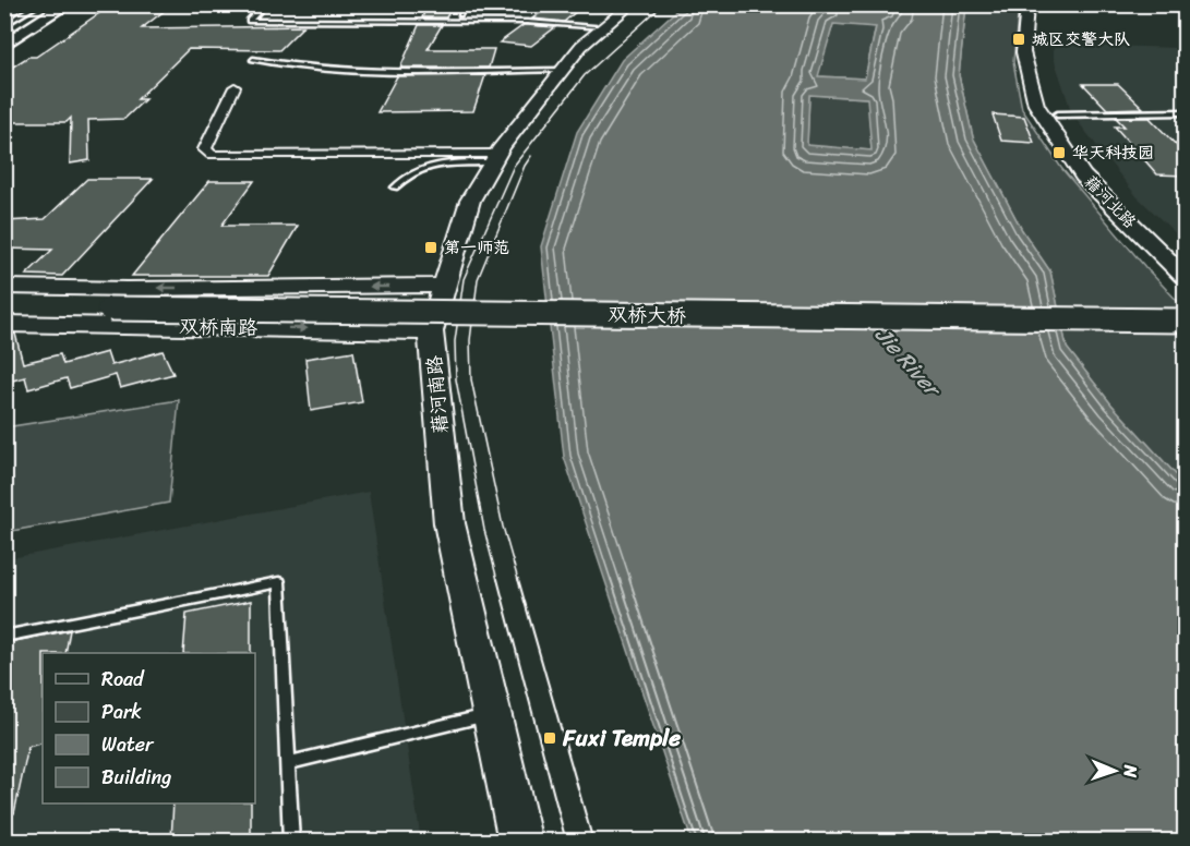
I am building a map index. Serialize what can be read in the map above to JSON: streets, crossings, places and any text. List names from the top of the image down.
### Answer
{
  "streets": {
    "main road": [
      "藉河北路",
      "双桥大桥",
      "双桥南路",
      "藉河南路"
    ]
  },
  "crossings": [
    ["双桥南路", "藉河南路"]
  ],
  "water": ["Jie River"],
  "places": {
    "transit": [
      "城区交警大队",
      "华天科技园",
      "第一师范",
      "Fuxi Temple"
    ]
  },
  "legend": [
    "Road",
    "Park",
    "Water",
    "Building"
  ],
  "north": "right"
}
